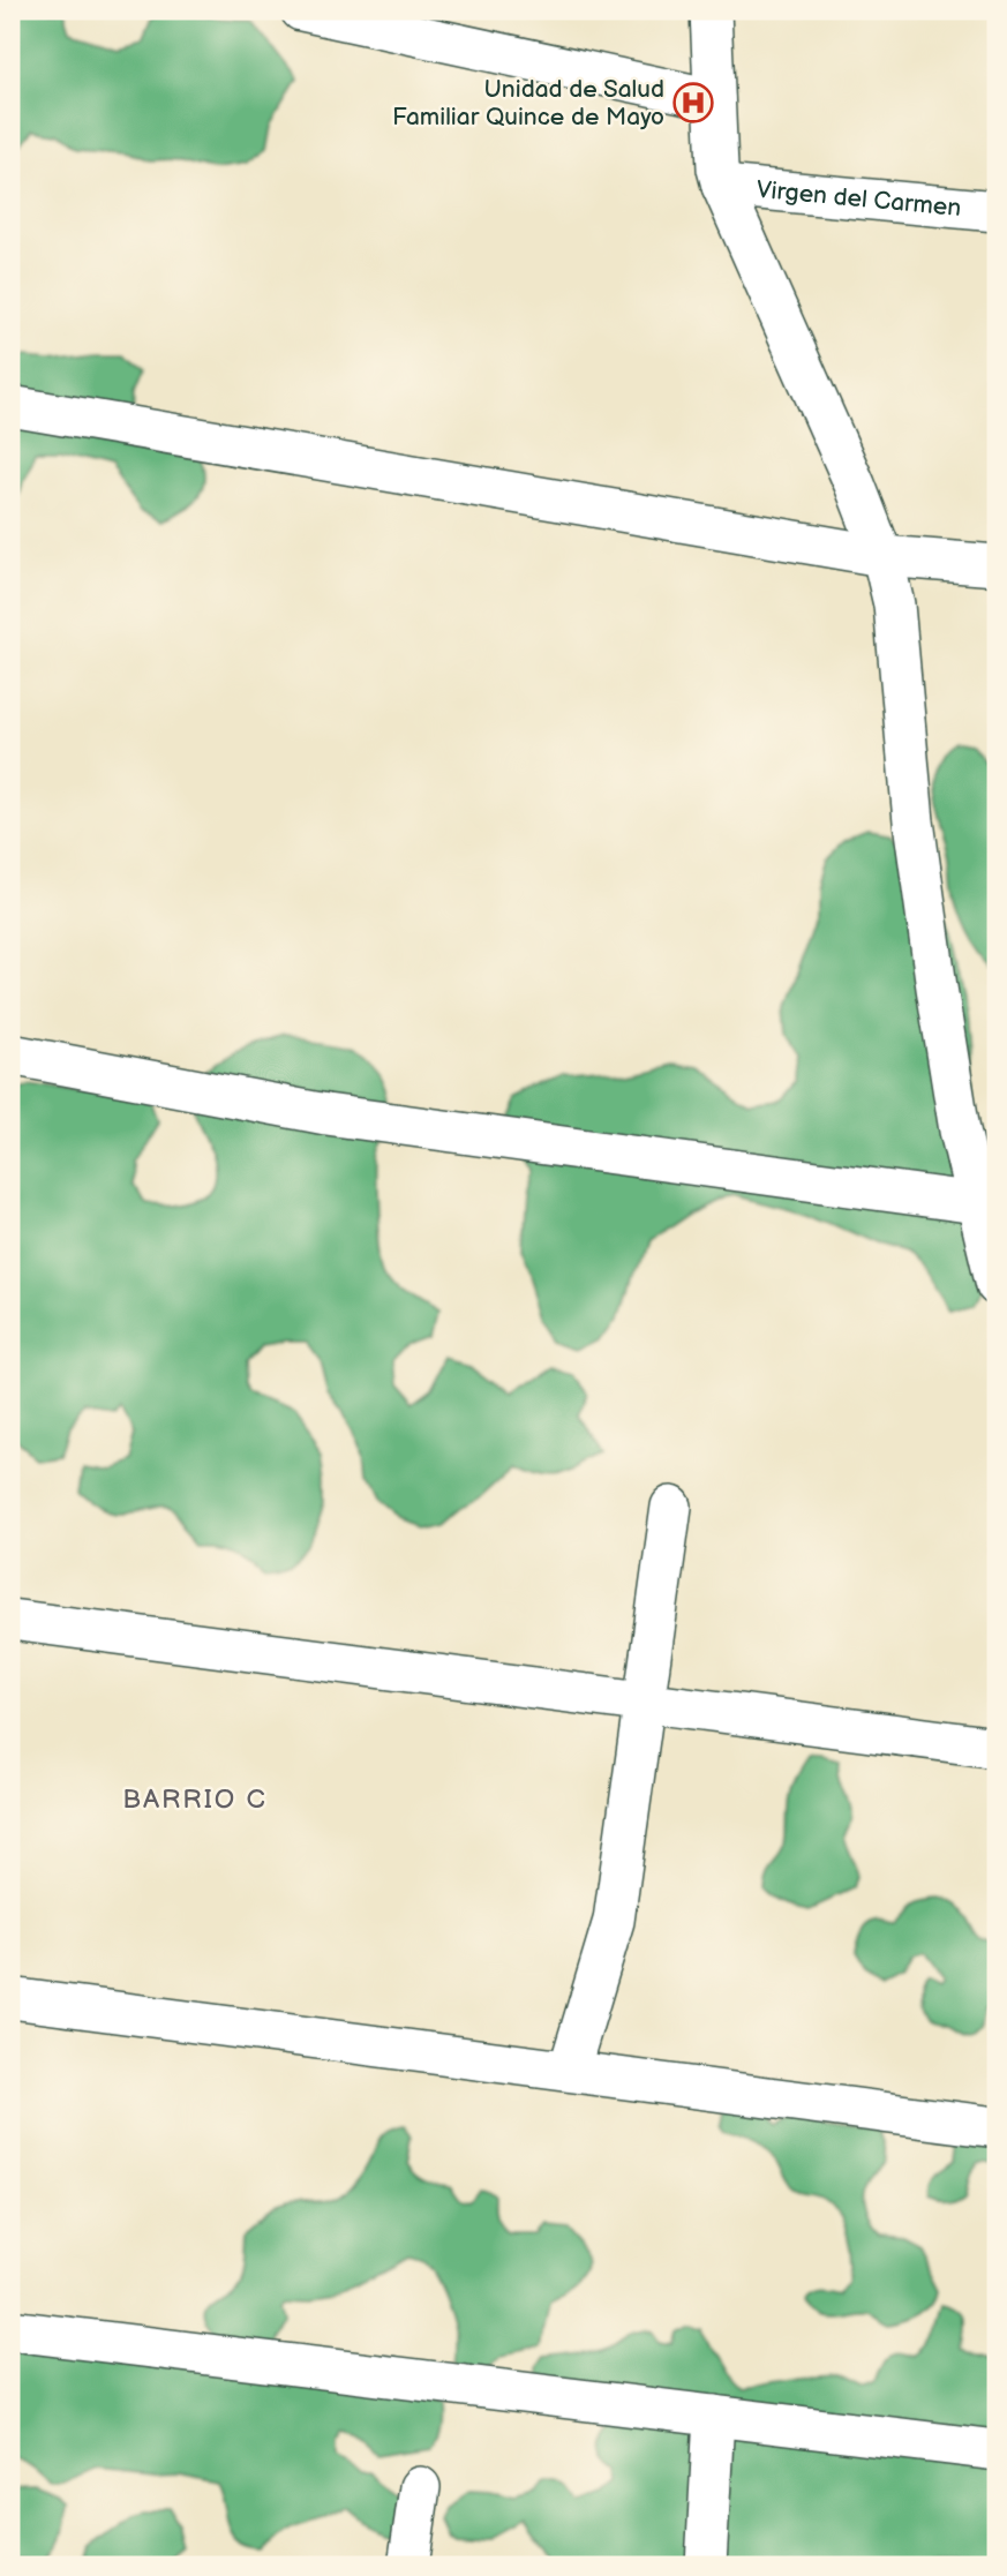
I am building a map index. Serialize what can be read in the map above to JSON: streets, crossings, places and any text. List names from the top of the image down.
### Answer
{
  "streets": {
    "street": ["Virgen del Carmen"]
  },
  "districts": ["BARRIO C"],
  "places": {
    "hospital": ["Unidad de Salud Familiar Quince de Mayo"]
  }
}
